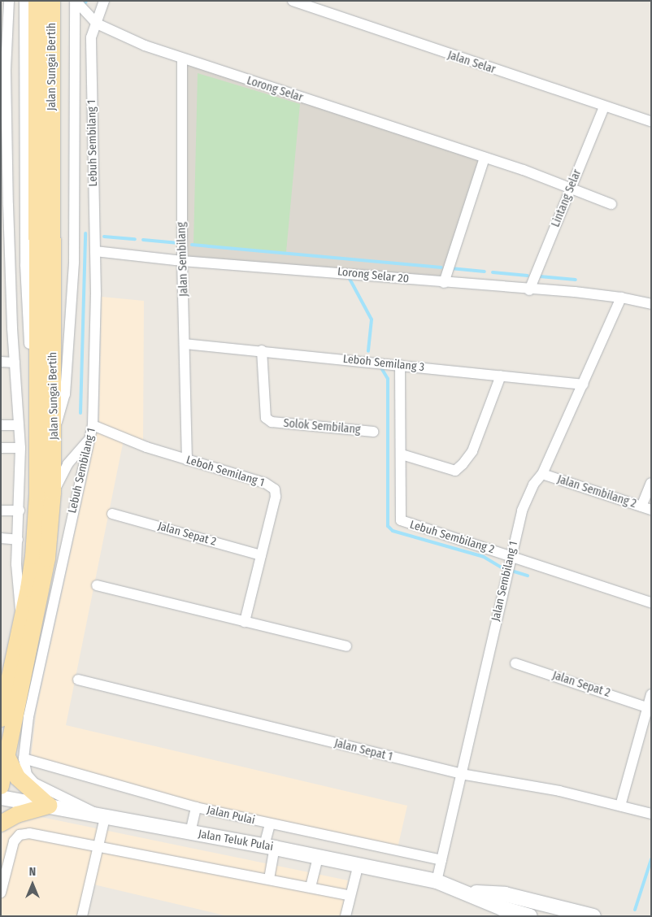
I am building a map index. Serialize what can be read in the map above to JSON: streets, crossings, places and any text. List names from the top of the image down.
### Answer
{
  "streets": {
    "main road": ["Jalan Sungai Bertih", "Jalan Teluk Pulai"],
    "street": [
      "Jalan Selar",
      "Lorong Selar",
      "Lebuh Sembilang 1",
      "Lintang Selar",
      "Jalan Sembilang",
      "Lorong Selar 20",
      "Leboh Semilang 3",
      "Solok Sembilang",
      "Leboh Semilang 1",
      "Jalan Sembilang 2",
      "Jalan Sepat 2",
      "Lebuh Sembilang 2",
      "Jalan Sembilang 1",
      "Jalan Sepat 1",
      "Jalan Pulai"
    ]
  },
  "crossings": [
    ["Jalan Selar", "Lintang Selar"],
    ["Lorong Selar", "Lebuh Sembilang 1"],
    ["Lorong Selar", "Lintang Selar"],
    ["Lorong Selar", "Jalan Sembilang"],
    ["Lebuh Sembilang 1", "Lorong Selar 20"],
    ["Lebuh Sembilang 1", "Leboh Semilang 1"],
    ["Lebuh Sembilang 1", "Jalan Pulai"],
    ["Lebuh Sembilang 1", "Jalan Teluk Pulai"],
    ["Lintang Selar", "Lorong Selar 20"],
    ["Jalan Sembilang", "Lorong Selar 20"],
    ["Jalan Sembilang", "Leboh Semilang 3"],
    ["Jalan Sembilang", "Leboh Semilang 1"],
    ["Lorong Selar 20", "Jalan Sembilang 1"],
    ["Leboh Semilang 3", "Solok Sembilang"],
    ["Leboh Semilang 3", "Lebuh Sembilang 2"],
    ["Leboh Semilang 3", "Jalan Sembilang 1"],
    ["Leboh Semilang 1", "Jalan Sepat 2"],
    ["Jalan Sembilang 2", "Jalan Sembilang 1"],
    ["Lebuh Sembilang 2", "Jalan Sembilang 1"],
    ["Jalan Sembilang 1", "Jalan Sepat 1"],
    ["Jalan Sembilang 1", "Jalan Pulai"],
    ["Jalan Sembilang 1", "Jalan Teluk Pulai"]
  ],
  "north": "top"
}
